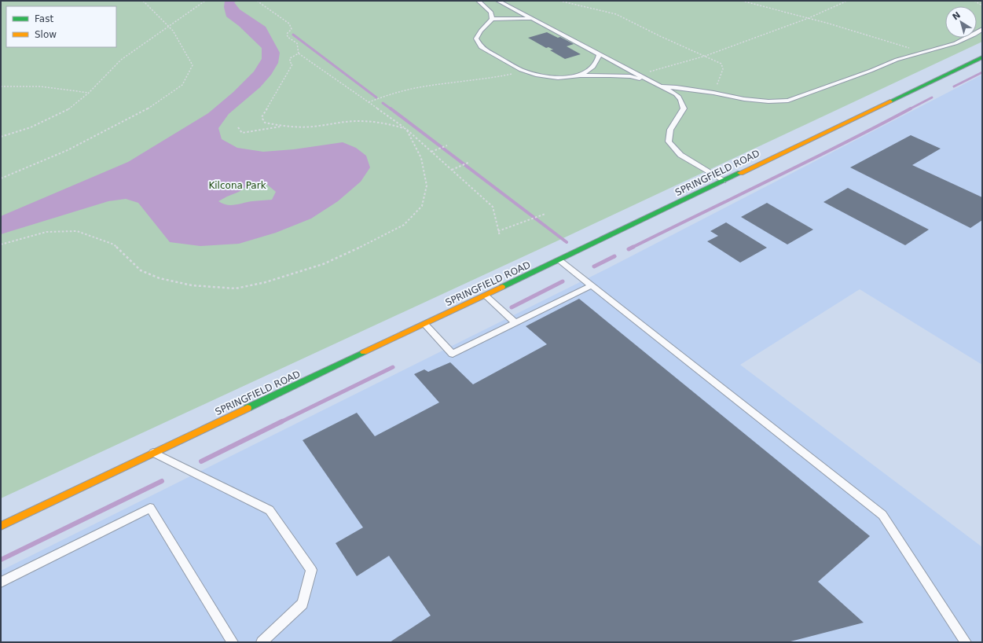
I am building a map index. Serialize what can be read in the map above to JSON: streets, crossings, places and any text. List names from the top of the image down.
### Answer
{
  "streets": {
    "street": ["SPRINGFIELD ROAD"]
  },
  "parks": ["Kilcona Park"],
  "legend": ["Fast", "Slow"],
  "north": "top left"
}
